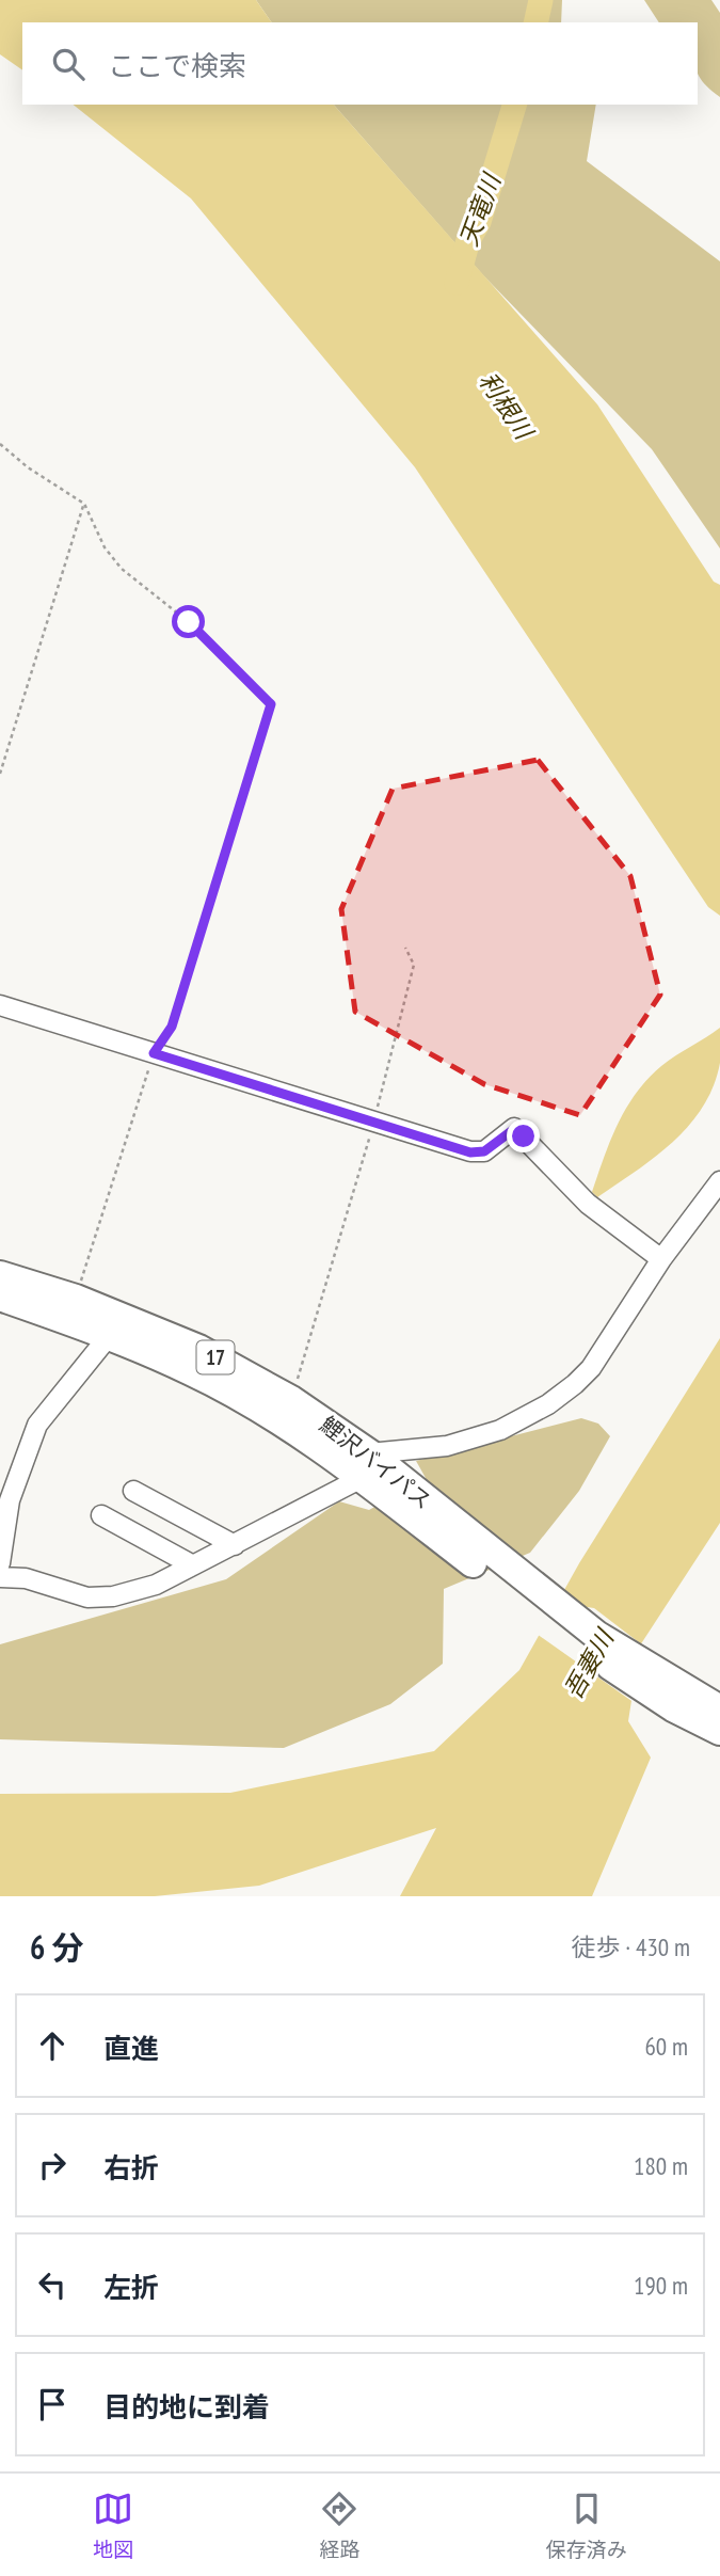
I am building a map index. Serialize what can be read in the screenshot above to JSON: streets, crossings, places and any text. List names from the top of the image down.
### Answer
{
  "streets": {
    "highway": ["17", "鯉沢バイパス"]
  },
  "water": ["天竜川", "利根川", "吾妻川"],
  "page": {
    "search": "ここで検索",
    "heading": ["6 分", "徒歩 · 430 m"],
    "list": [
      ["直進", "60 m"],
      ["右折", "180 m"],
      ["左折", "190 m"],
      "目的地に到着"
    ],
    "nav": ["地図", "経路", "保存済み"]
  }
}
